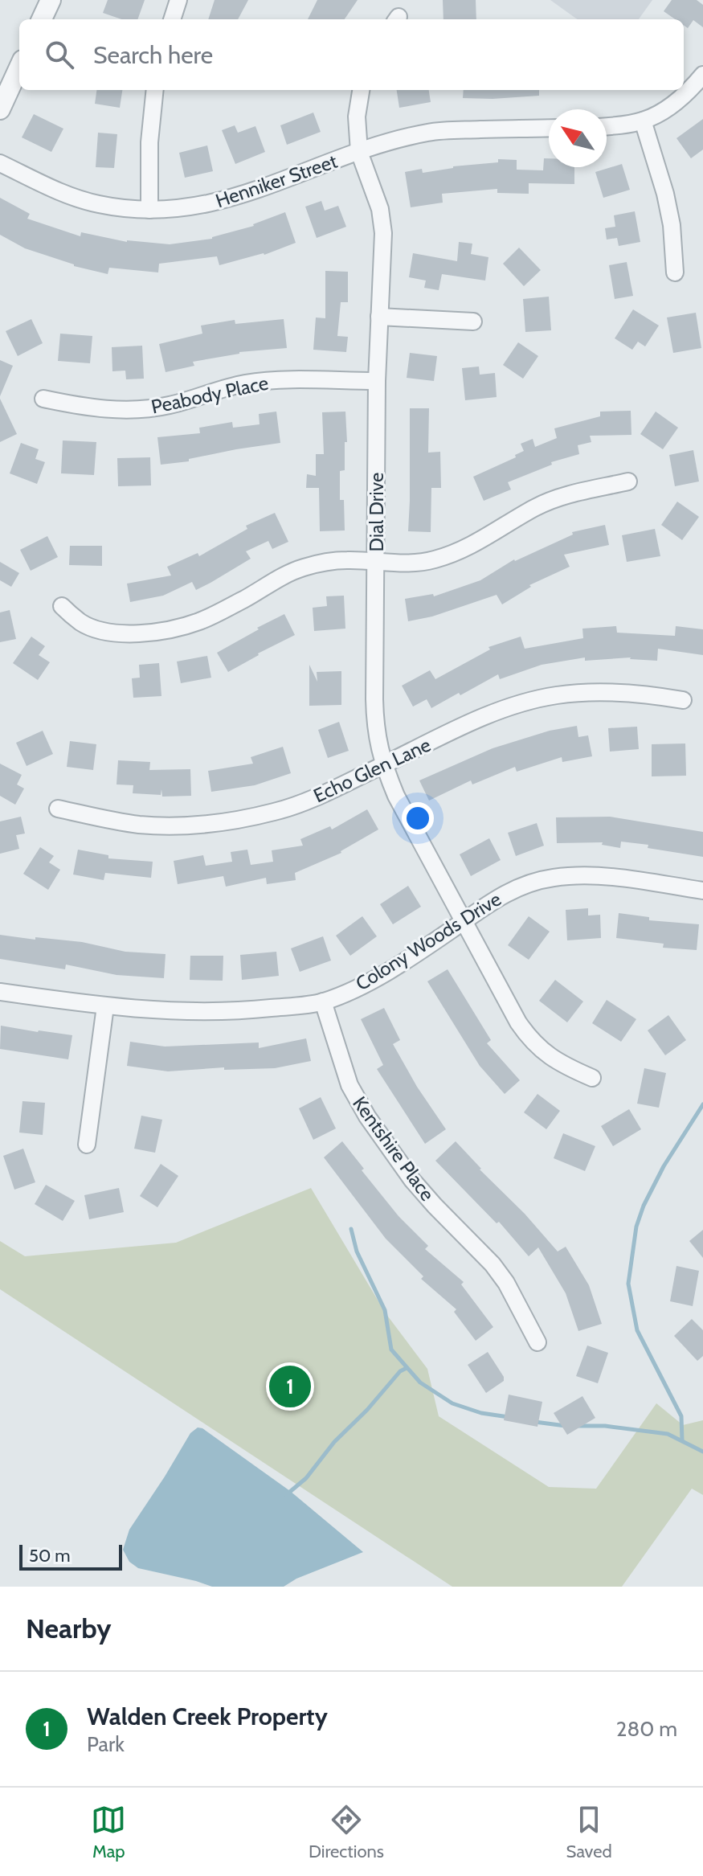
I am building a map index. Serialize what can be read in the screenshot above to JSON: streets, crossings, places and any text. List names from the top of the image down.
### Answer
{
  "streets": {
    "street": [
      "Henniker Street",
      "Peabody Place",
      "Dial Drive",
      "Echo Glen Lane",
      "Colony Woods Drive",
      "Kentshire Place"
    ]
  },
  "crossings": [
    ["Henniker Street", "Dial Drive"],
    ["Peabody Place", "Dial Drive"],
    ["Dial Drive", "Echo Glen Lane"],
    ["Dial Drive", "Colony Woods Drive"],
    ["Colony Woods Drive", "Kentshire Place"]
  ],
  "scale_bar": "50 m",
  "north": "top left",
  "page": {
    "search": "Search here",
    "pins": "1",
    "scale": "50 m",
    "heading": "Nearby",
    "list": [
      {
        "mark": "1",
        "name": "Walden Creek Property",
        "note": "Park",
        "value": "280 m"
      }
    ],
    "nav": ["Map", "Directions", "Saved"]
  }
}
